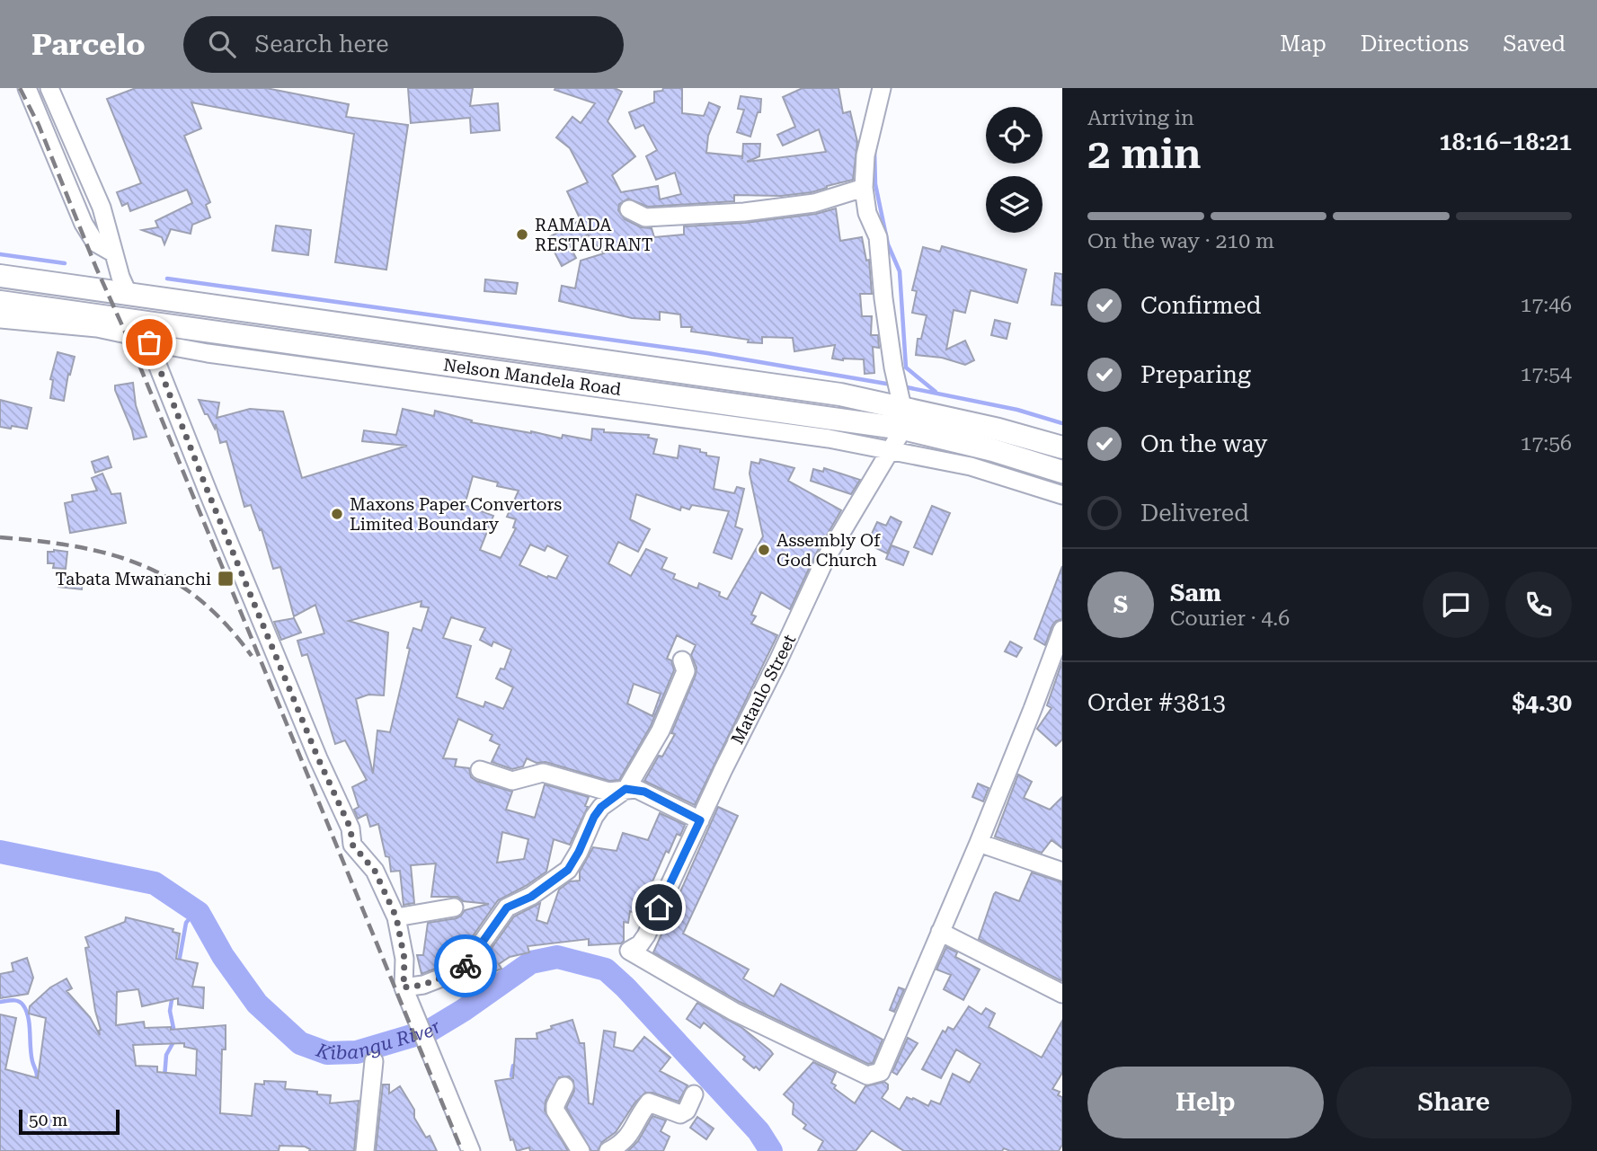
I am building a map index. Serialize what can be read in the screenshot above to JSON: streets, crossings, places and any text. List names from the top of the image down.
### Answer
{
  "streets": {
    "main road": ["Nelson Mandela Road"],
    "street": ["Mataulo Street"]
  },
  "crossings": [
    ["Nelson Mandela Road", "Mataulo Street"]
  ],
  "water": ["Kibangu River"],
  "places": {
    "other": ["RAMADA RESTAURANT", "Maxons Paper Convertors Limited Boundary", "Assembly Of God Church"],
    "transit": ["Tabata Mwananchi"]
  },
  "scale_bar": "50 m",
  "page": {
    "header": "Parcelo",
    "search": "Search here",
    "nav": ["Map", "Directions", "Saved"],
    "heading": ["2 min", "Arriving in", "18:16–18:21"],
    "panel": [
      "Sam",
      "Courier · 4.6",
      "Order #3813",
      "$4.30"
    ],
    "bar": "On the way · 210 m",
    "list": [
      ["Confirmed", "17:46"],
      ["Preparing", "17:54"],
      ["On the way", "17:56"],
      "Delivered"
    ],
    "round": "S",
    "buttons": ["Help", "Share"],
    "scale": "50 m"
  }
}
